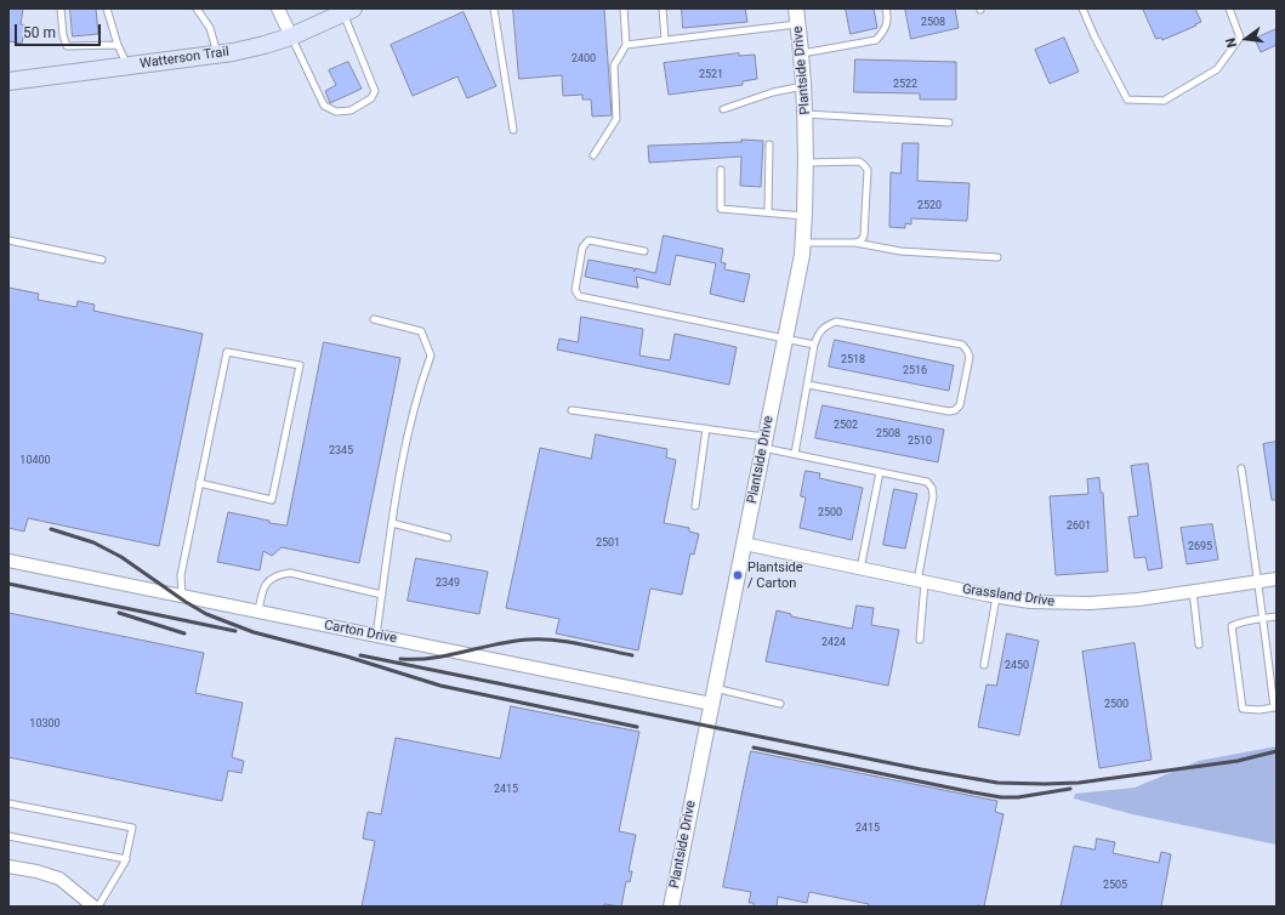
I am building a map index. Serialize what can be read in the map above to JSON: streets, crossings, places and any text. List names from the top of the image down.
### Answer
{
  "streets": {
    "main road": ["Watterson Trail"],
    "street": ["Plantside Drive", "Grassland Drive", "Carton Drive"]
  },
  "crossings": [
    ["Plantside Drive", "Grassland Drive"],
    ["Plantside Drive", "Carton Drive"]
  ],
  "places": ["Plantside / Carton"],
  "house_numbers": [
    "2508",
    "2400",
    "2521",
    "2522",
    "2520",
    "2518",
    "2516",
    "2502",
    "2508",
    "2510",
    "2345",
    "10400",
    "2500",
    "2601",
    "2501",
    "2695",
    "2349",
    "2424",
    "2450",
    "2500",
    "10300",
    "2415",
    "2415",
    "2505"
  ],
  "scale_bar": "50 m",
  "north": "left"
}
